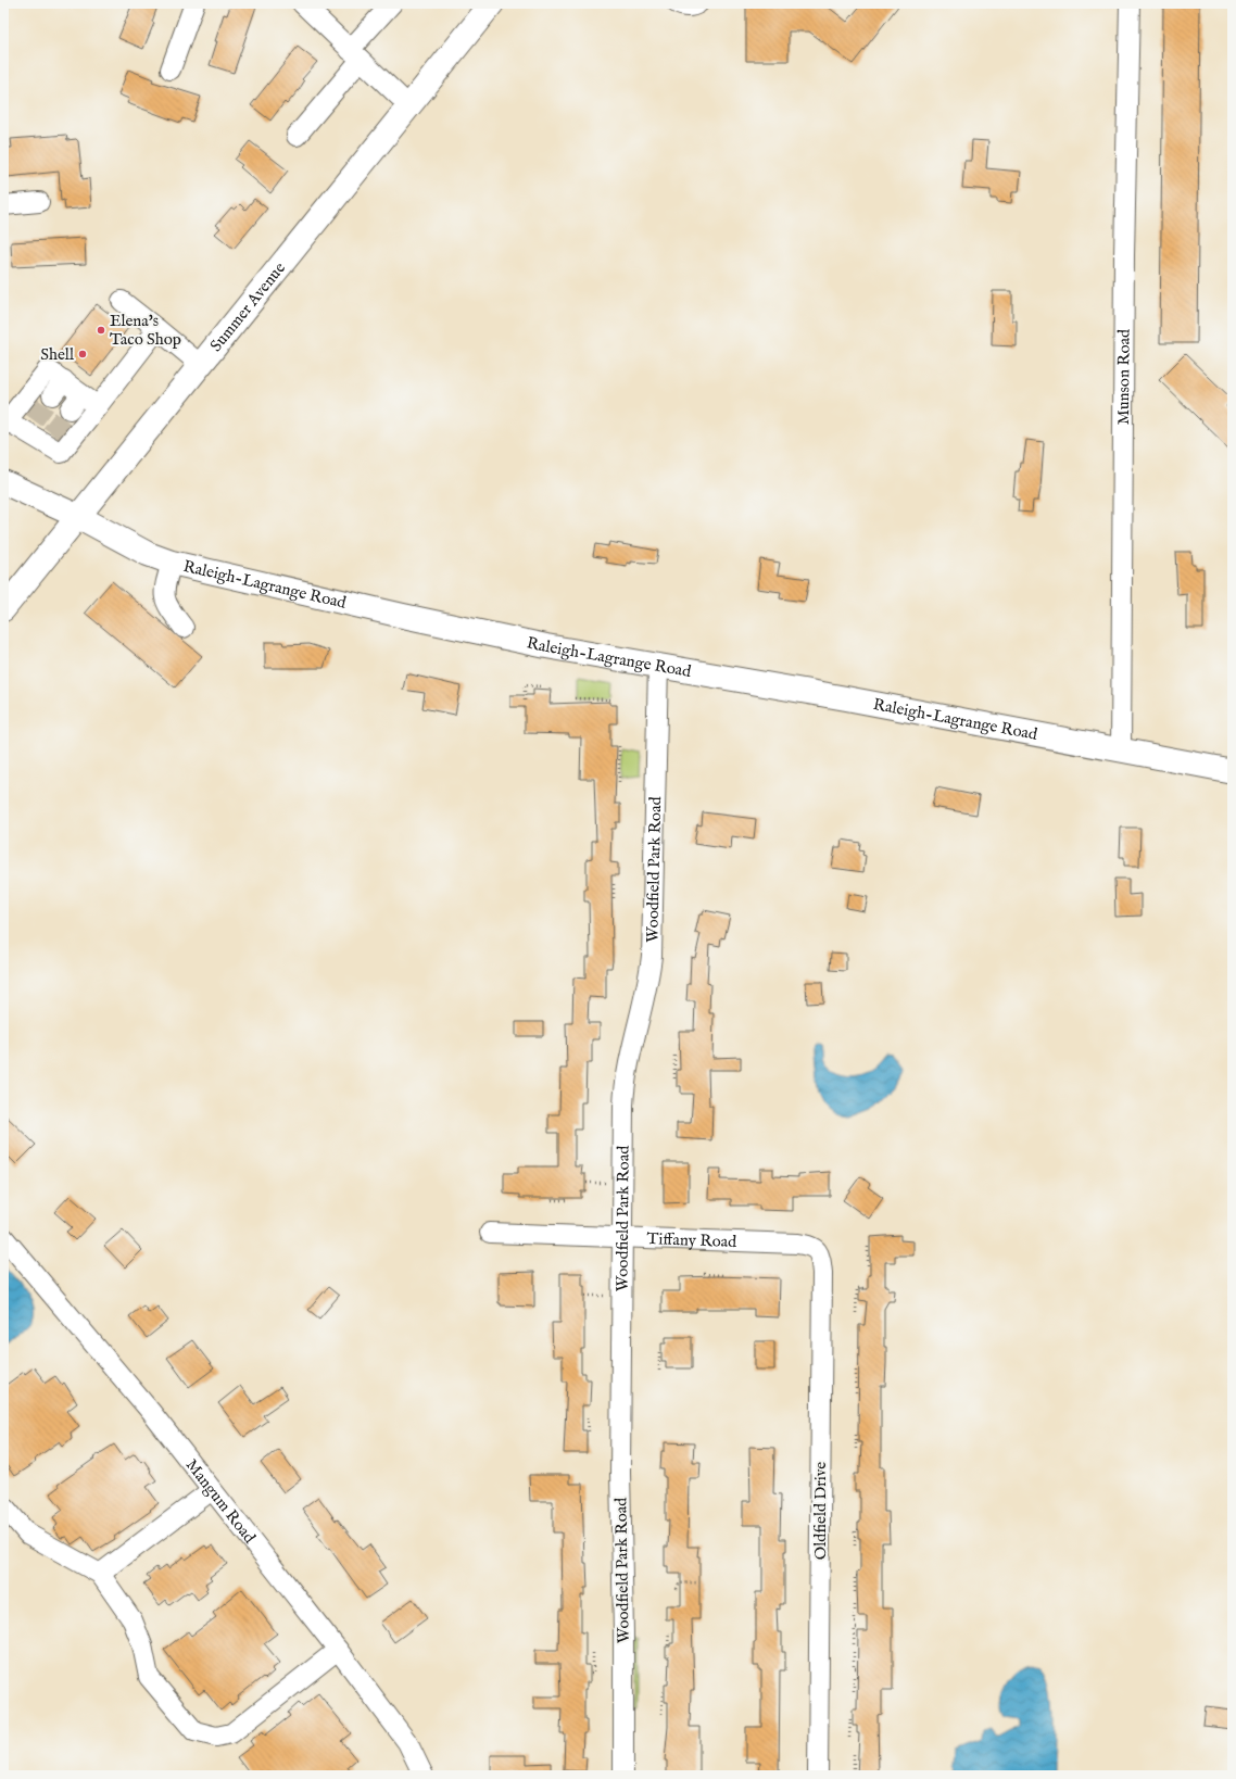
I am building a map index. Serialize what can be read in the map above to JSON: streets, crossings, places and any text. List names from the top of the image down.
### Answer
{
  "streets": {
    "main road": ["Summer Avenue", "Raleigh-Lagrange Road"],
    "street": [
      "Munson Road",
      "Woodfield Park Road",
      "Tiffany Road",
      "Mangum Road",
      "Oldfield Drive"
    ]
  },
  "crossings": [
    ["Summer Avenue", "Raleigh-Lagrange Road"],
    ["Munson Road", "Raleigh-Lagrange Road"],
    ["Raleigh-Lagrange Road", "Woodfield Park Road"],
    ["Woodfield Park Road", "Tiffany Road"],
    ["Tiffany Road", "Oldfield Drive"]
  ],
  "places": ["Elena's Taco Shop", "Shell"]
}
